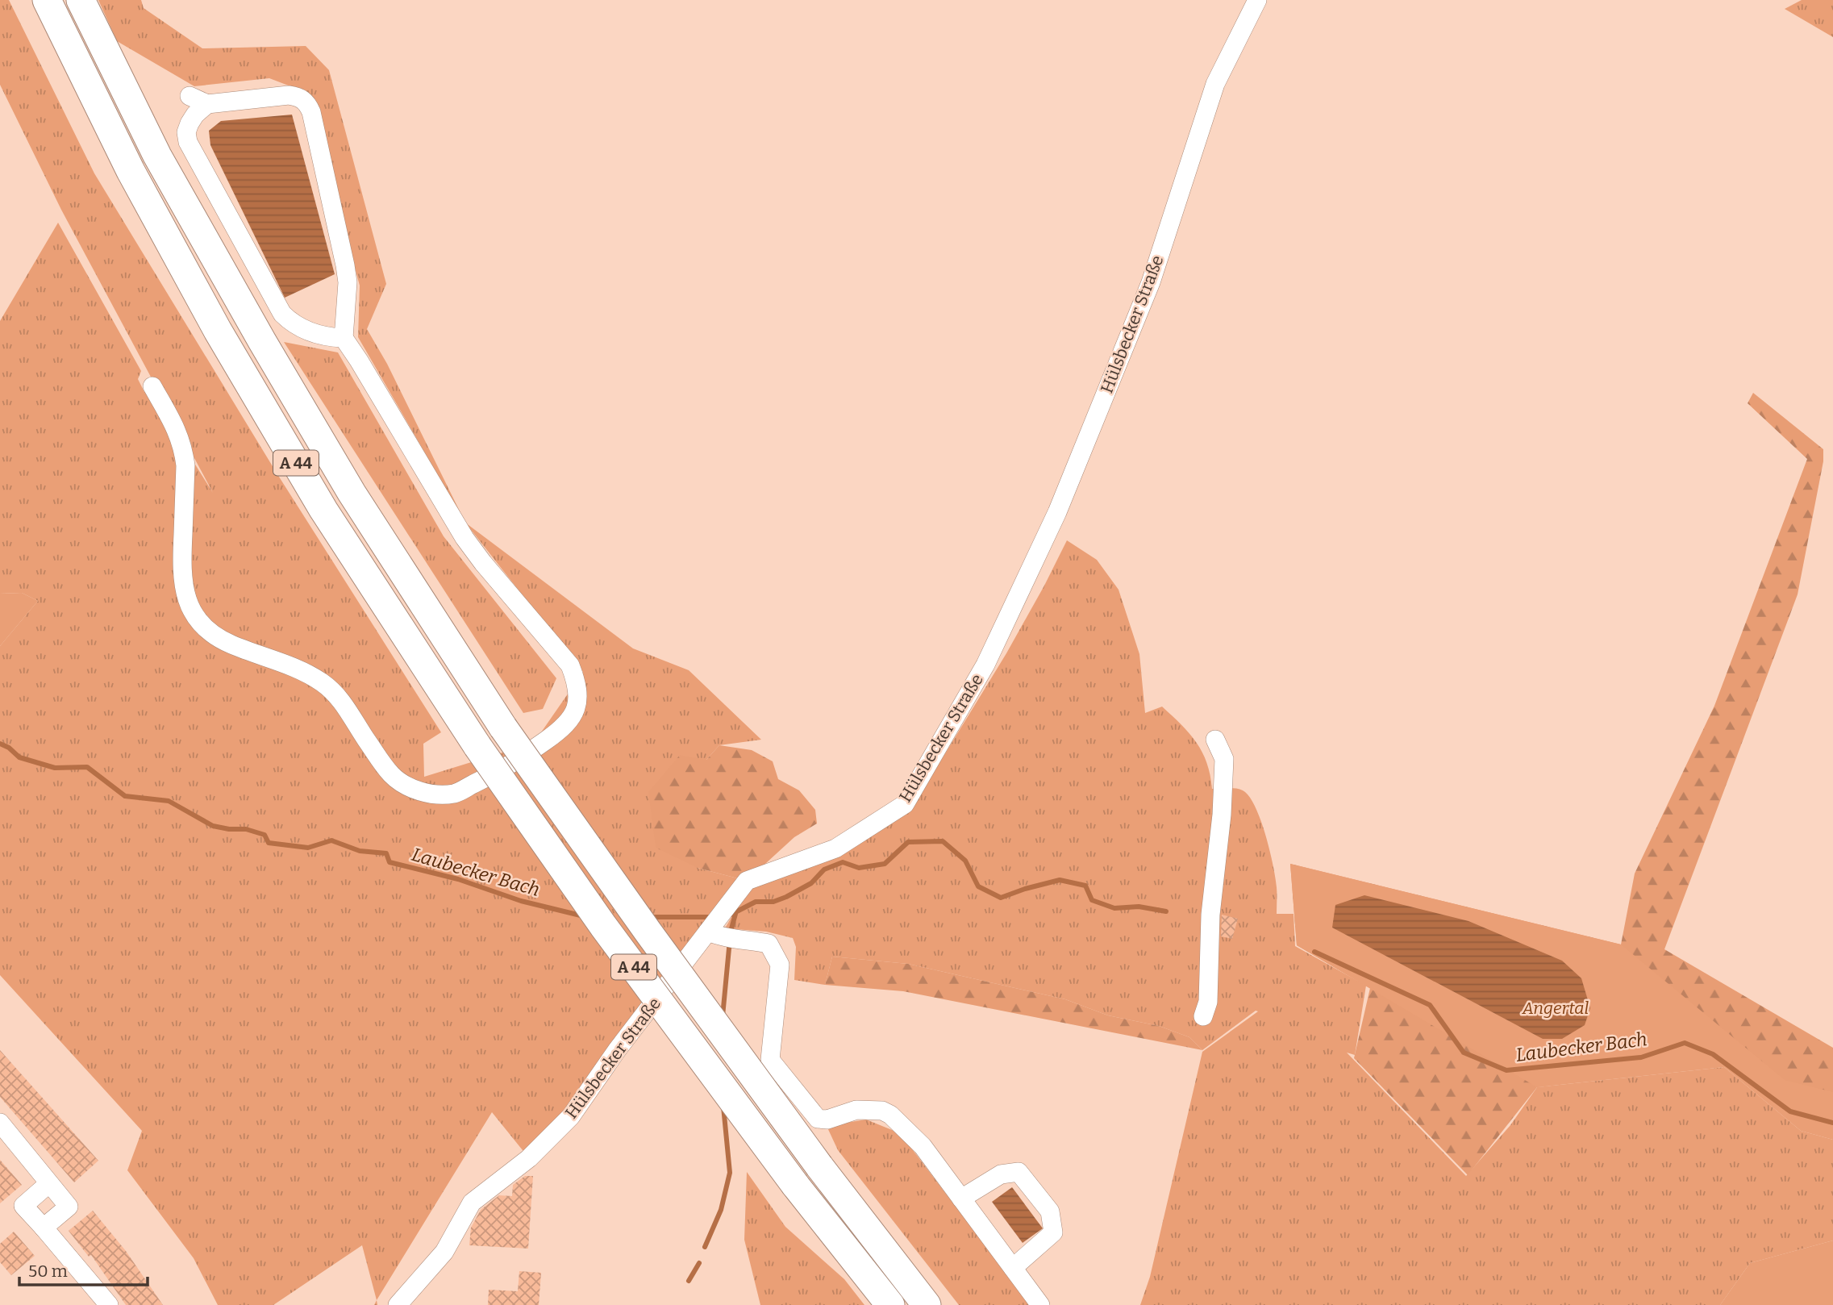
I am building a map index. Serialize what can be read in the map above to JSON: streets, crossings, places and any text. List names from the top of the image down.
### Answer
{
  "streets": {
    "highway": ["A 44"],
    "street": ["Hülsbecker Straße"]
  },
  "water": ["Laubecker Bach"],
  "parks": ["Angertal"],
  "scale_bar": "50 m"
}
